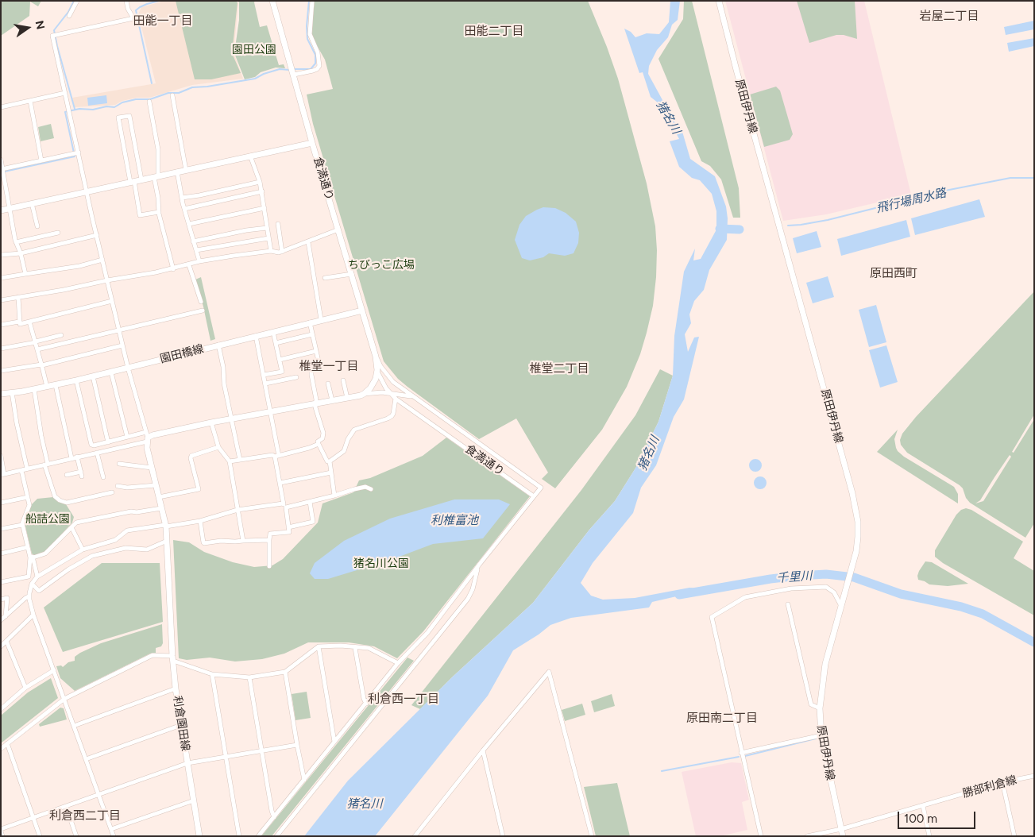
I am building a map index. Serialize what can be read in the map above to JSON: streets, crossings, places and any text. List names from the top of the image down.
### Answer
{
  "streets": {
    "street": [
      "原田伊丹線",
      "食満通り",
      "園田橋線",
      "利倉園田線",
      "勝部利倉線"
    ]
  },
  "crossings": [
    ["原田伊丹線", "勝部利倉線"],
    ["食満通り", "園田橋線"]
  ],
  "districts": [
    "岩屋二丁目",
    "田能一丁目",
    "田能二丁目",
    "原田西町",
    "椎堂一丁目",
    "椎堂二丁目",
    "利倉西一丁目",
    "原田南二丁目",
    "利倉西二丁目"
  ],
  "water": [
    "猪名川",
    "飛行場周水路",
    "利椎富池",
    "千里川"
  ],
  "parks": [
    "園田公園",
    "ちびっこ広場",
    "船詰公園",
    "猪名川公園"
  ],
  "scale_bar": "100 m",
  "north": "right"
}
